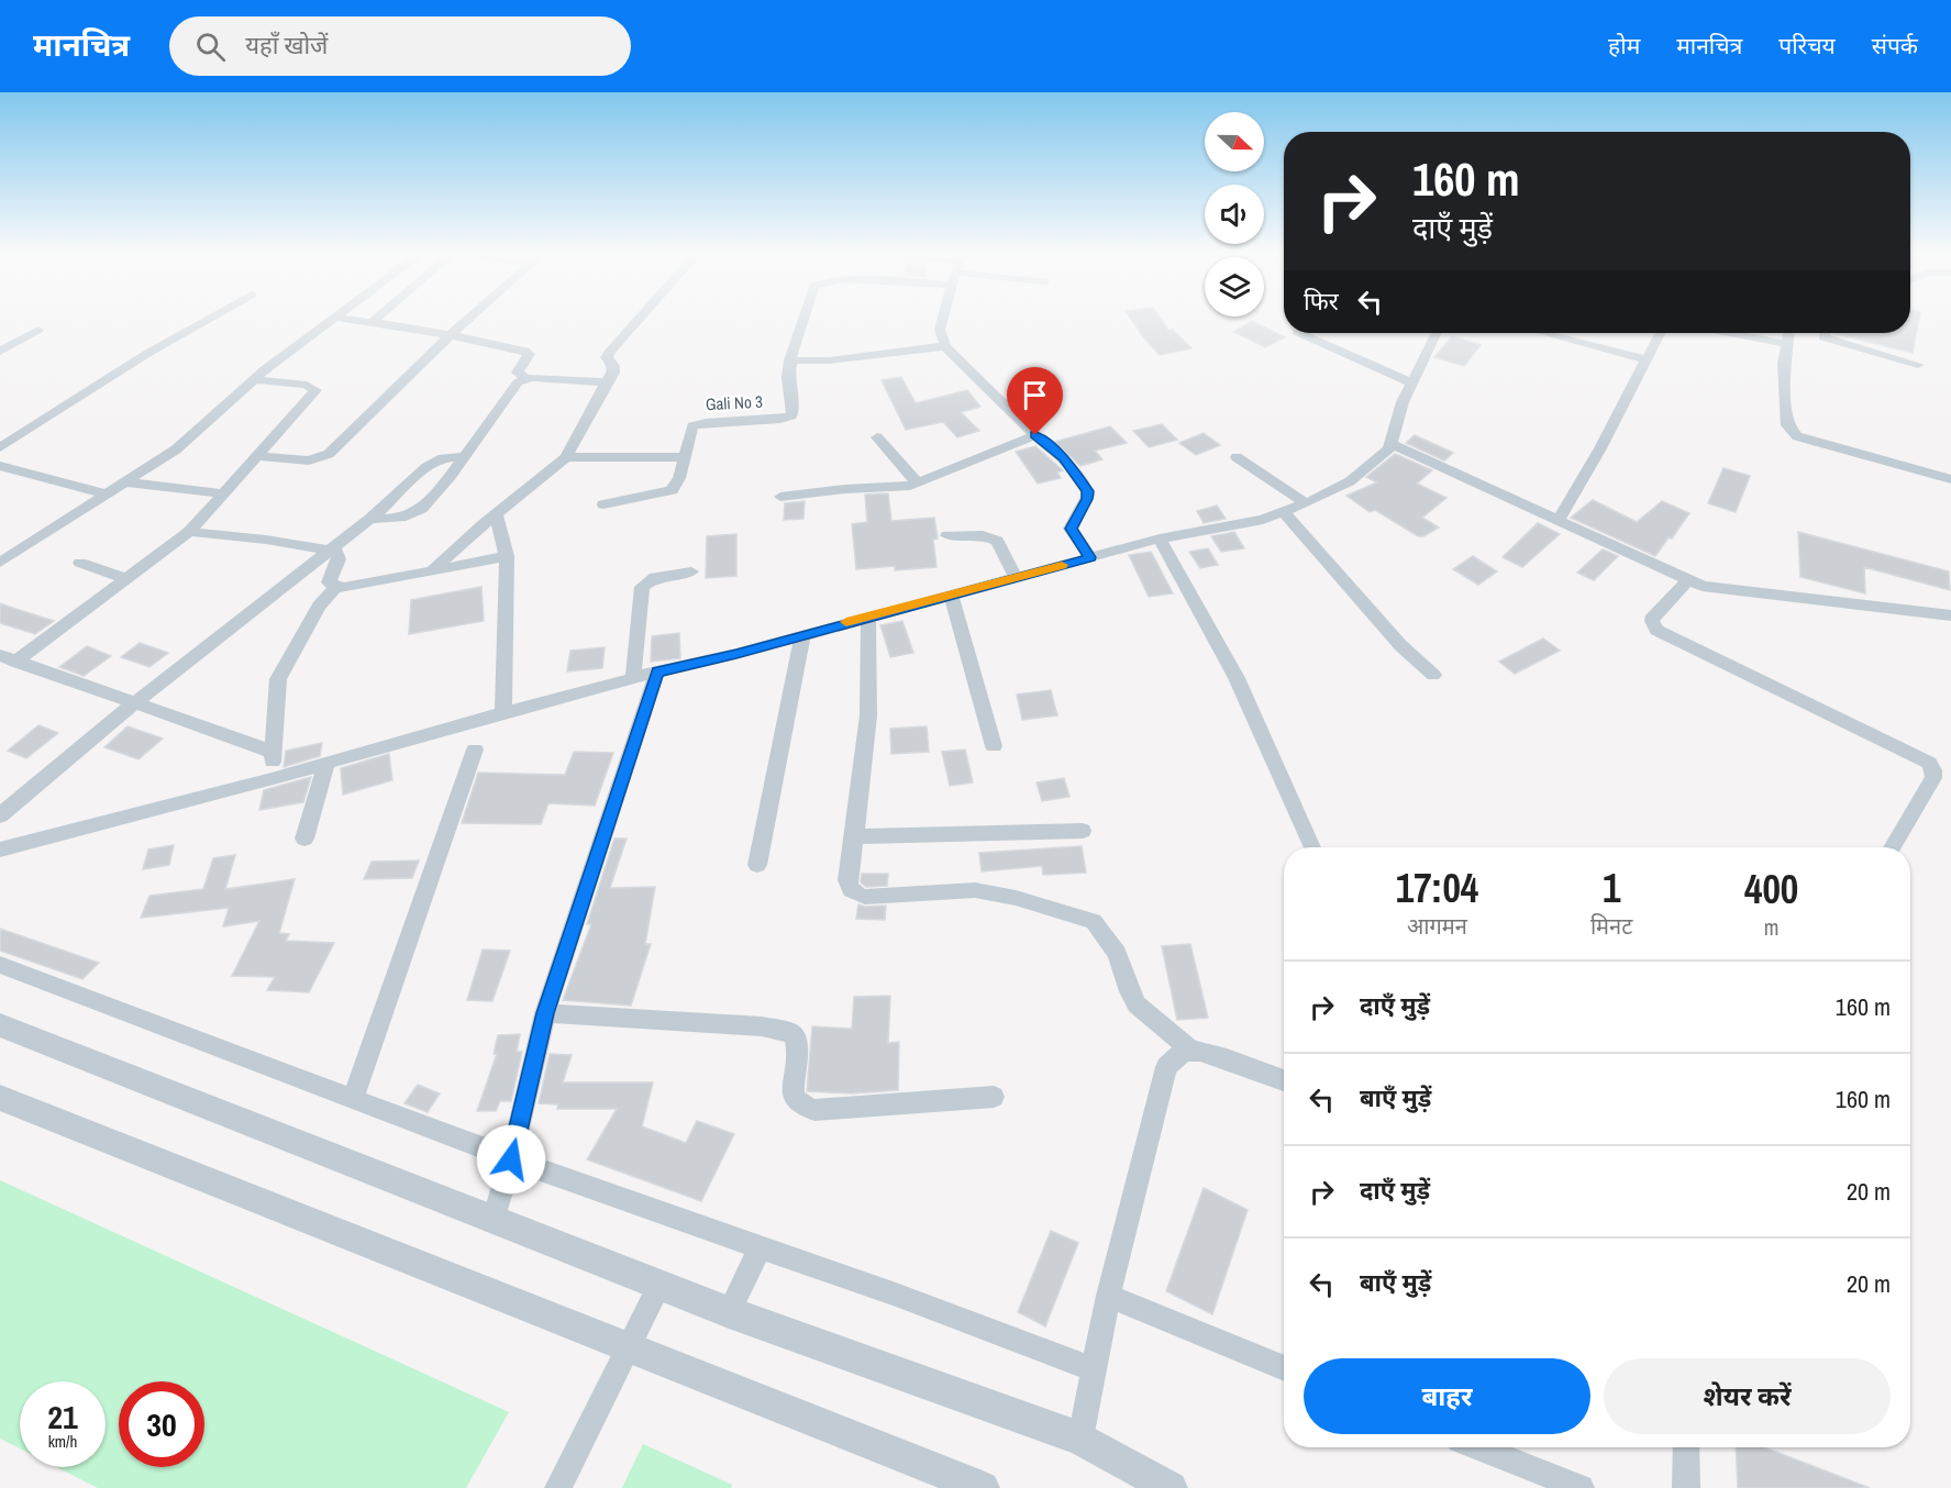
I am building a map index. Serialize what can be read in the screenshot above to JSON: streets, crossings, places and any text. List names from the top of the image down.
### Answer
{
  "streets": {
    "street": ["Gali No 3"]
  },
  "north": "right",
  "page": {
    "header": "मानचित्र",
    "search": "यहाँ खोजें",
    "nav": [
      "होम",
      "मानचित्र",
      "परिचय",
      "संपर्क"
    ],
    "turn": ["160 m", "दाएँ मुड़ें"],
    "then": "फिर",
    "eta": [
      "17:04",
      "आगमन",
      "1",
      "मिनट",
      "400",
      "m"
    ],
    "list": [
      {
        "name": "दाएँ मुड़ें",
        "value": "160 m"
      },
      {
        "name": "बाएँ मुड़ें",
        "value": "160 m"
      },
      {
        "name": "दाएँ मुड़ें",
        "value": "20 m"
      },
      {
        "name": "बाएँ मुड़ें",
        "value": "20 m"
      }
    ],
    "buttons": ["बाहर", "शेयर करें"],
    "speed": "21 km/h",
    "limit": "30"
  }
}
